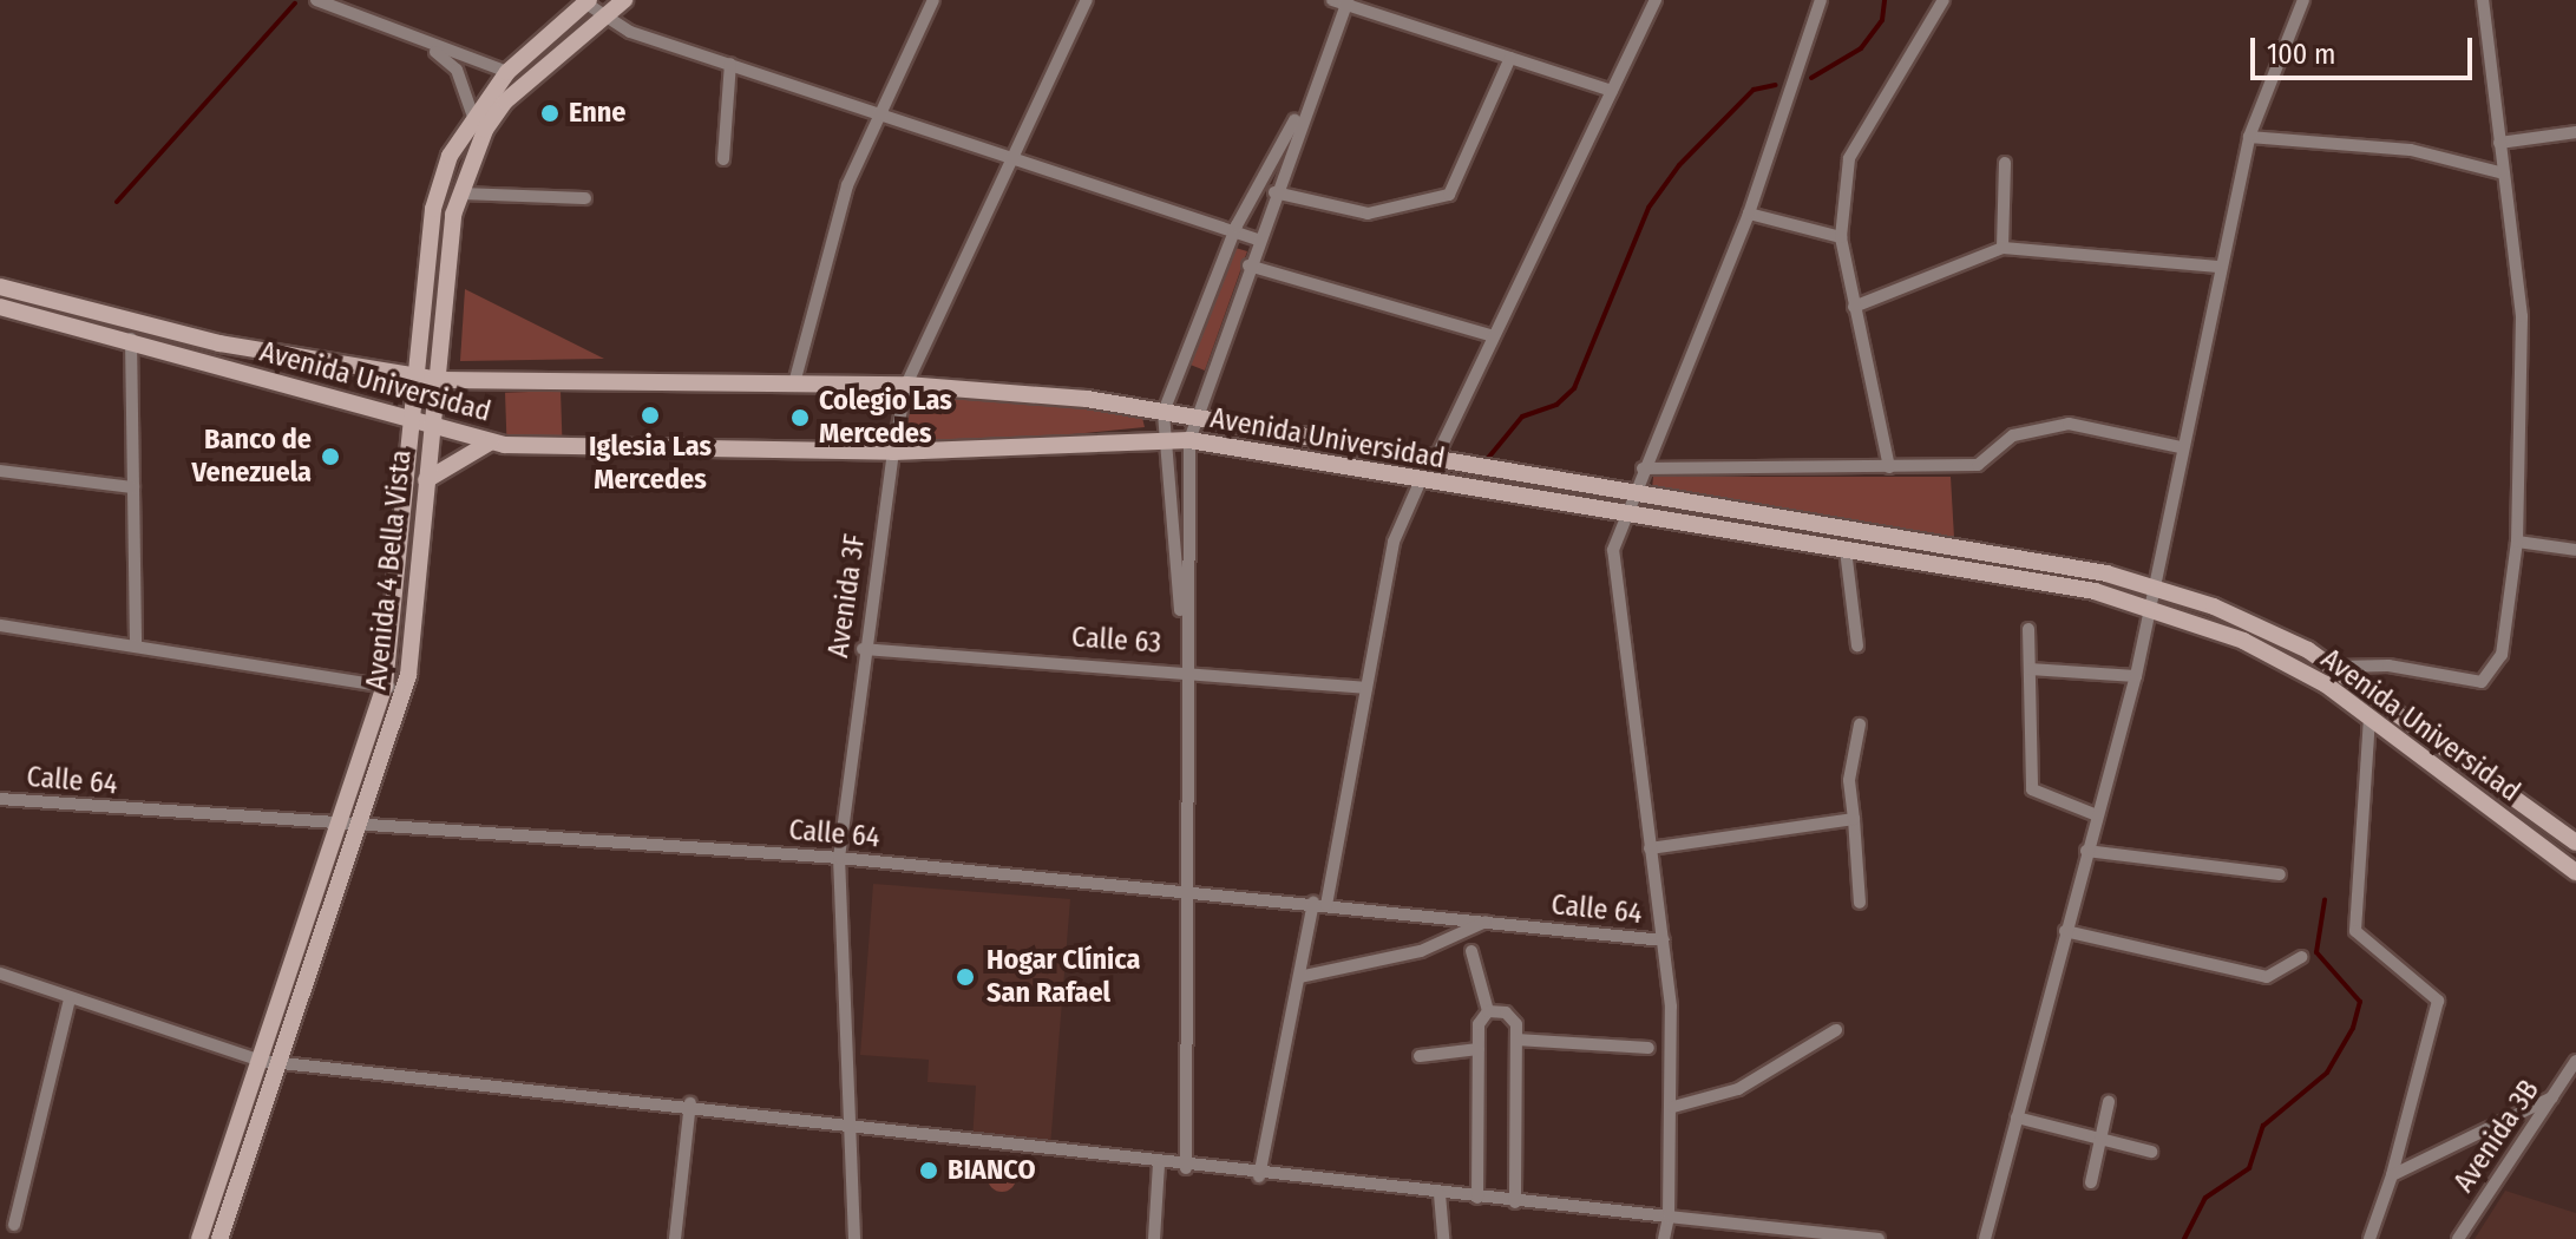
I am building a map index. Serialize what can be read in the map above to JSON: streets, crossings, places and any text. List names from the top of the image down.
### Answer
{
  "streets": {
    "street": [
      "Avenida Universidad",
      "Avenida 4 Bella Vista",
      "Avenida 3F",
      "Calle 63",
      "Calle 64",
      "Avenida 3B"
    ]
  },
  "crossings": [
    ["Avenida Universidad", "Avenida 4 Bella Vista"],
    ["Avenida Universidad", "Avenida 3F"],
    ["Avenida 4 Bella Vista", "Calle 64"],
    ["Avenida 3F", "Calle 63"],
    ["Avenida 3F", "Calle 64"]
  ],
  "places": [
    "Enne",
    "Iglesia Las Mercedes",
    "Colegio Las Mercedes",
    "Banco de Venezuela",
    "Hogar Clínica San Rafael",
    "BIANCO"
  ],
  "scale_bar": "100 m"
}
